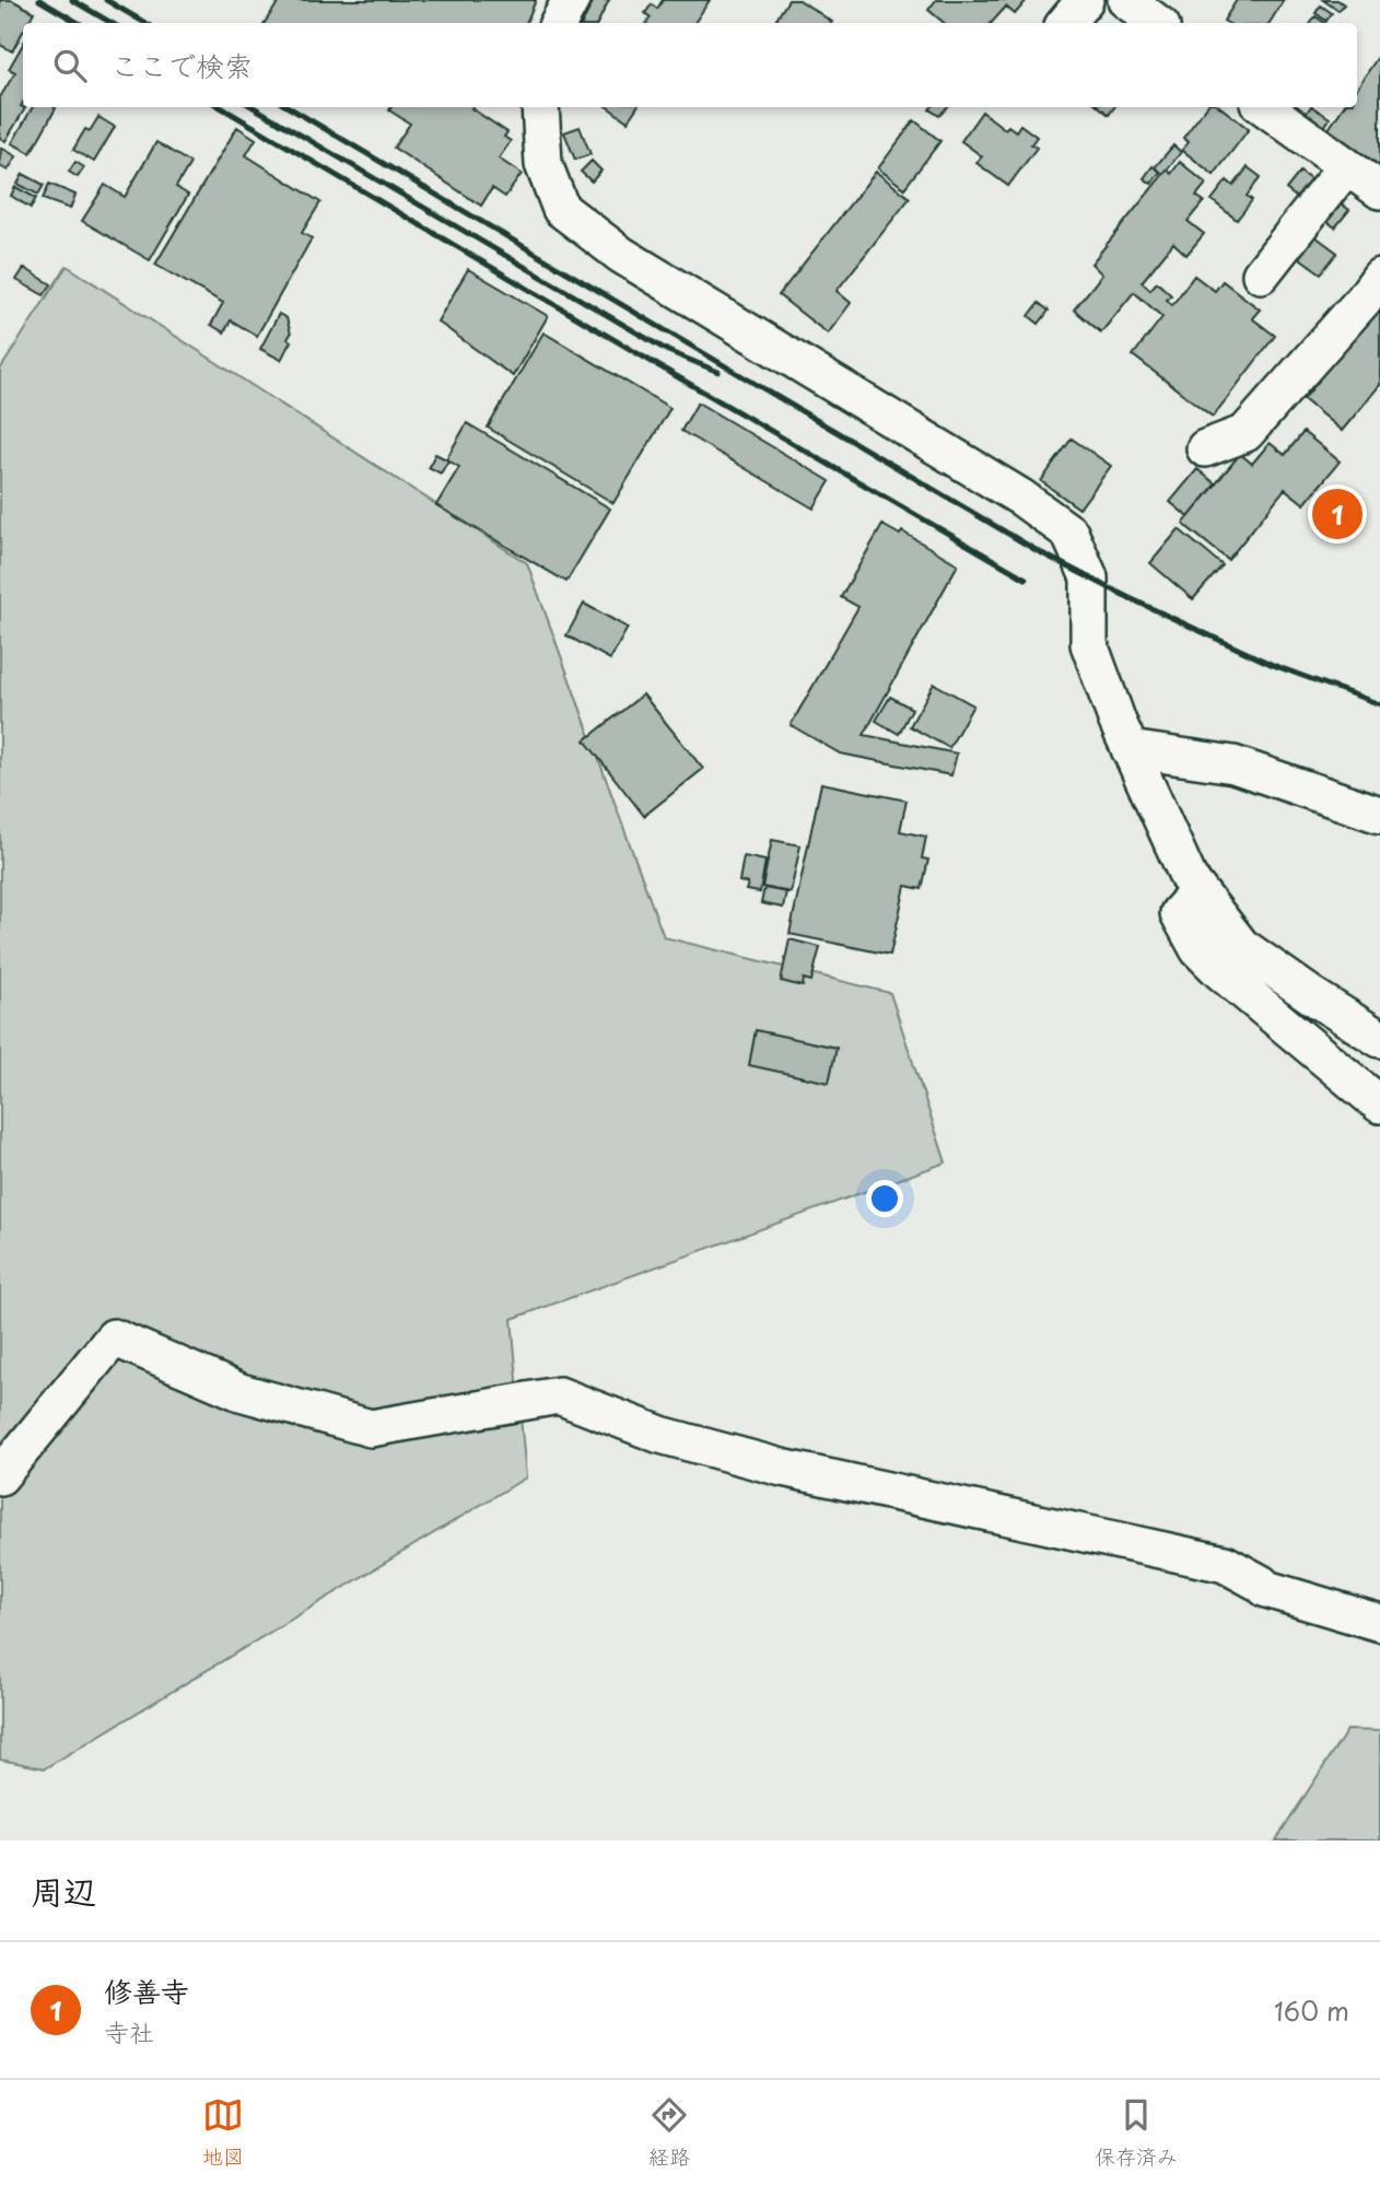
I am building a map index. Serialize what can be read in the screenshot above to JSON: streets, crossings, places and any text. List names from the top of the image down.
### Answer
{
  "page": {
    "search": "ここで検索",
    "pins": "1",
    "heading": "周辺",
    "list": [
      {
        "mark": "1",
        "name": "修善寺",
        "note": "寺社",
        "value": "160 m"
      }
    ],
    "nav": ["地図", "経路", "保存済み"]
  }
}
